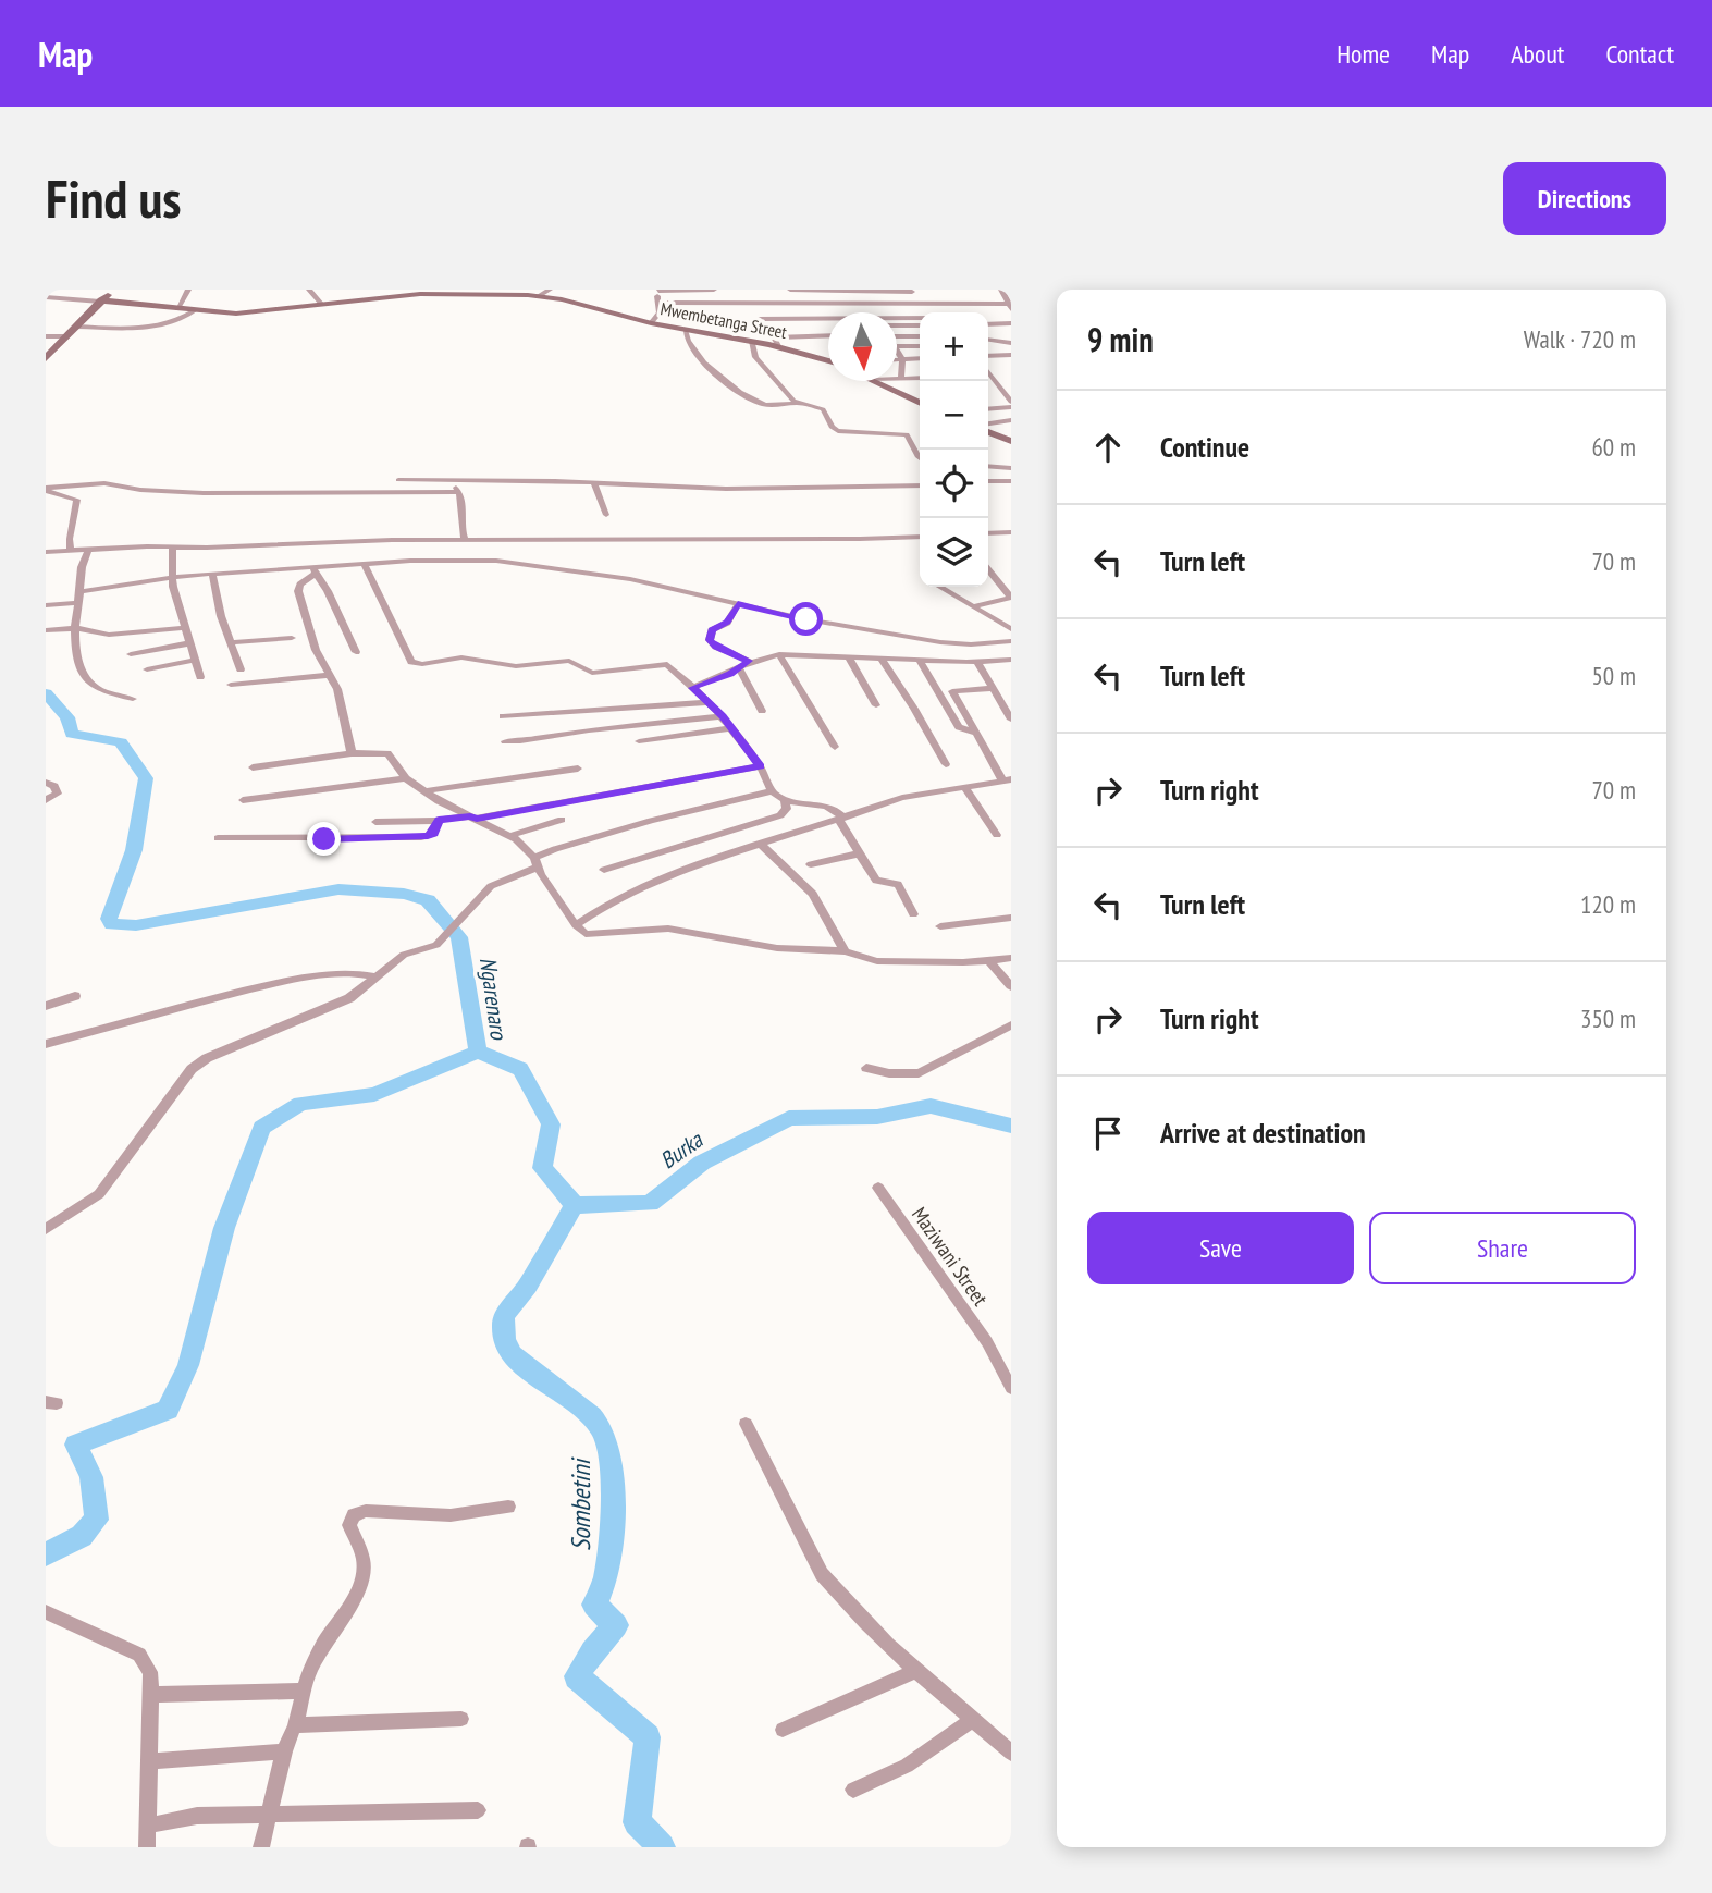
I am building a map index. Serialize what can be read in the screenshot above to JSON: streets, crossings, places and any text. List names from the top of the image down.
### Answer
{
  "streets": {
    "street": ["Mwembetanga Street", "Maziwani Street"]
  },
  "water": ["Ngarenaro", "Burka", "Sombetini"],
  "north": "bottom",
  "page": {
    "header": "Map",
    "nav": [
      "Home",
      "Map",
      "About",
      "Contact"
    ],
    "buttons": [
      "Directions",
      ["Save", "Share"]
    ],
    "title": "Find us",
    "heading": ["9 min", "Walk · 720 m"],
    "map_buttons": ["+", "−"],
    "list": [
      ["Continue", "60 m"],
      ["Turn left", "70 m"],
      ["Turn left", "50 m"],
      ["Turn right", "70 m"],
      ["Turn left", "120 m"],
      ["Turn right", "350 m"],
      "Arrive at destination"
    ]
  }
}
